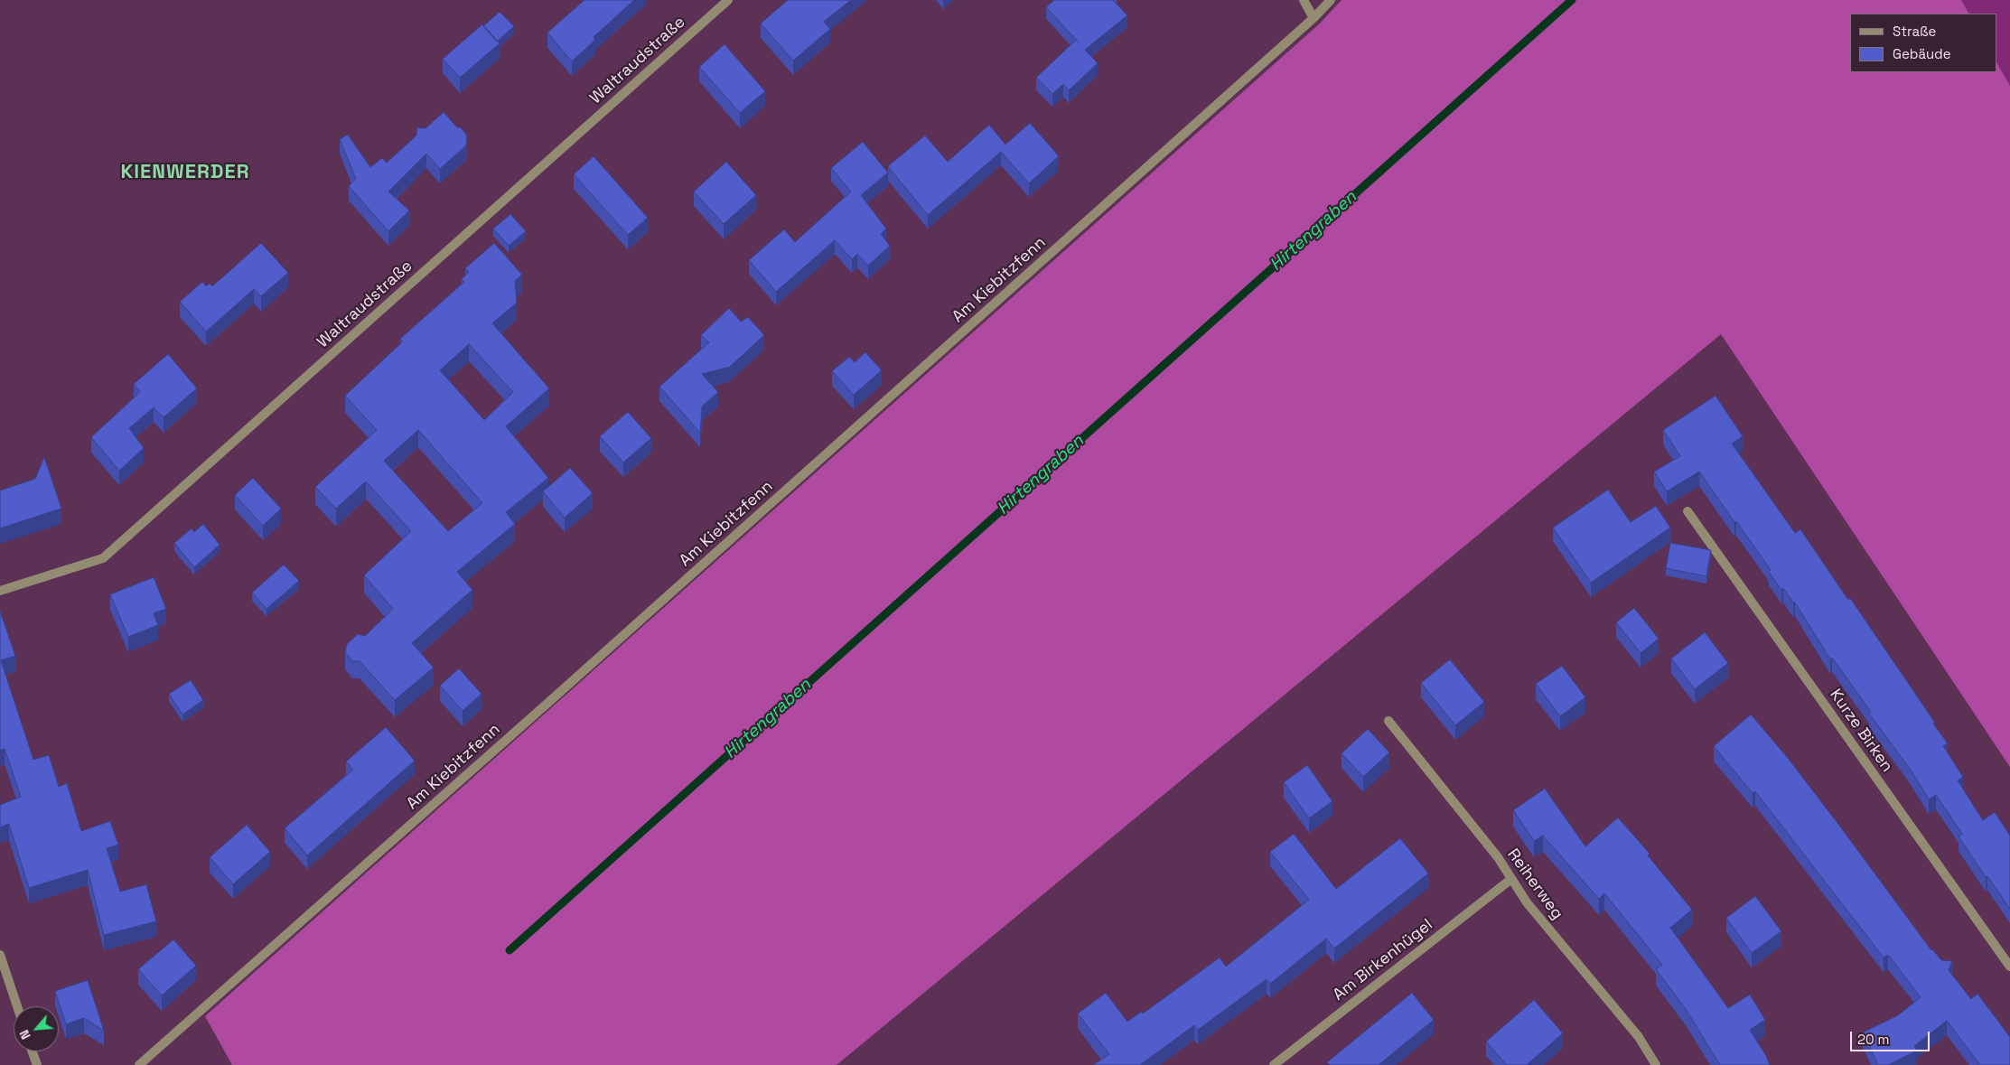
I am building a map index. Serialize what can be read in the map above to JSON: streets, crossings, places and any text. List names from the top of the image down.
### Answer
{
  "streets": {
    "street": [
      "Waltraudstraße",
      "Am Kiebitzfenn",
      "Kurze Birken",
      "Reiherweg",
      "Am Birkenhügel"
    ]
  },
  "crossings": [
    ["Reiherweg", "Am Birkenhügel"]
  ],
  "districts": ["KIENWERDER"],
  "water": ["Hirtengraben"],
  "legend": ["Straße", "Gebäude"],
  "scale_bar": "20 m",
  "north": "bottom left"
}
